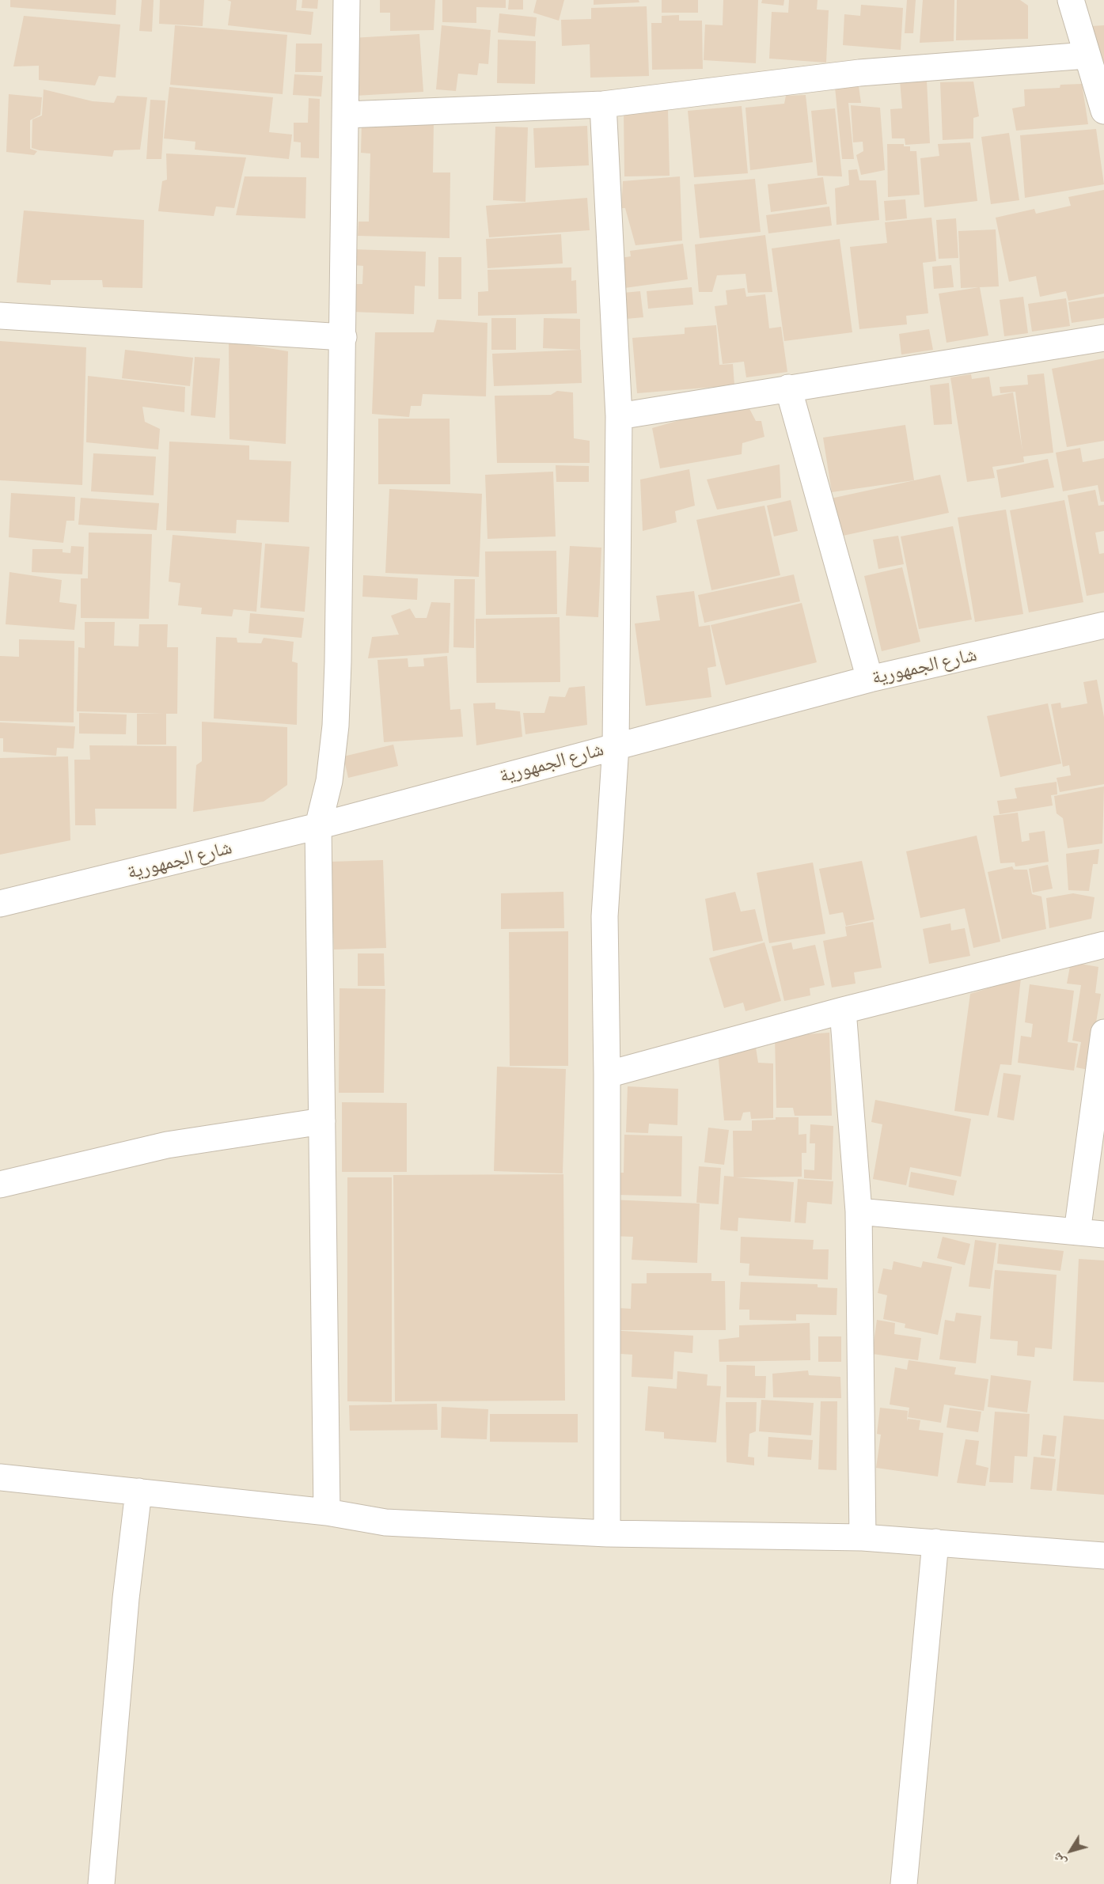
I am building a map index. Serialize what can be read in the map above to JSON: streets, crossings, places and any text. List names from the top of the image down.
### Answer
{
  "streets": {
    "street": ["شارع الجمهورية"]
  },
  "north": "bottom left"
}
